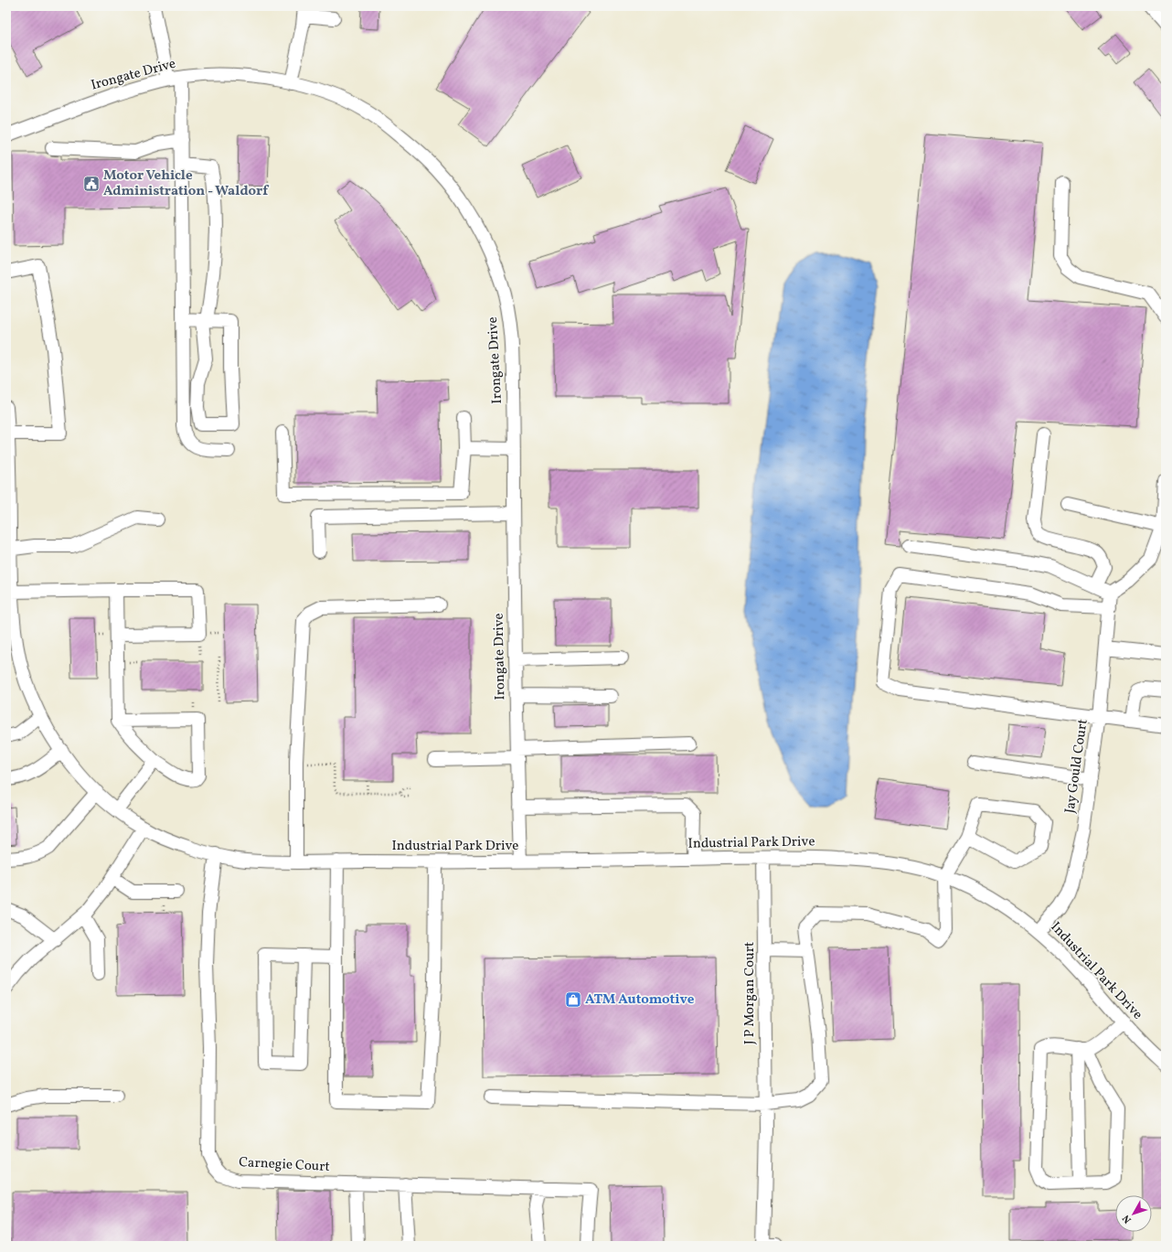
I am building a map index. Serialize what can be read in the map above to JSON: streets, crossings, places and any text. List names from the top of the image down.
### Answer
{
  "streets": {
    "street": [
      "Irongate Drive",
      "Jay Gould Court",
      "Industrial Park Drive",
      "J P Morgan Court",
      "Carnegie Court"
    ]
  },
  "crossings": [
    ["Irongate Drive", "Industrial Park Drive"],
    ["Jay Gould Court", "Industrial Park Drive"],
    ["Industrial Park Drive", "J P Morgan Court"],
    ["Industrial Park Drive", "Carnegie Court"]
  ],
  "places": {
    "public building": ["Motor Vehicle Administration - Waldorf"],
    "shop": ["ATM Automotive"]
  },
  "north": "bottom left"
}
